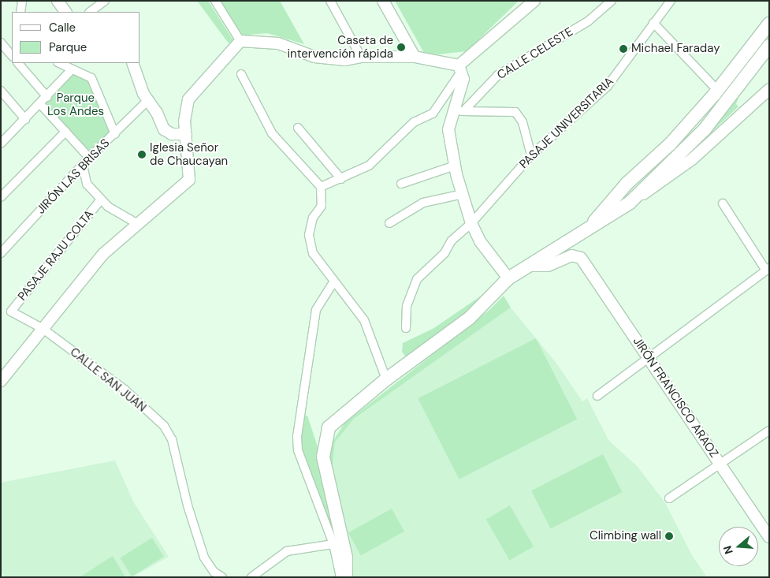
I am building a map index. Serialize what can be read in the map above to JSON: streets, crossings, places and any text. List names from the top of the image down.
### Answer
{
  "streets": {
    "main road": ["JIRÓN FRANCISCO ARAOZ"],
    "street": [
      "CALLE CELESTE",
      "PASAJE UNIVERSITARIA",
      "JIRÓN LAS BRISAS",
      "PASAJE RAJU COLTA",
      "CALLE SAN JUAN"
    ]
  },
  "crossings": [
    ["PASAJE RAJU COLTA", "CALLE SAN JUAN"]
  ],
  "parks": ["Parque Los Andes"],
  "places": [
    "Caseta de intervención rápida",
    "Michael Faraday",
    "Iglesia Señor de Chaucayan",
    "Climbing wall"
  ],
  "legend": ["Calle", "Parque"],
  "north": "left"
}
